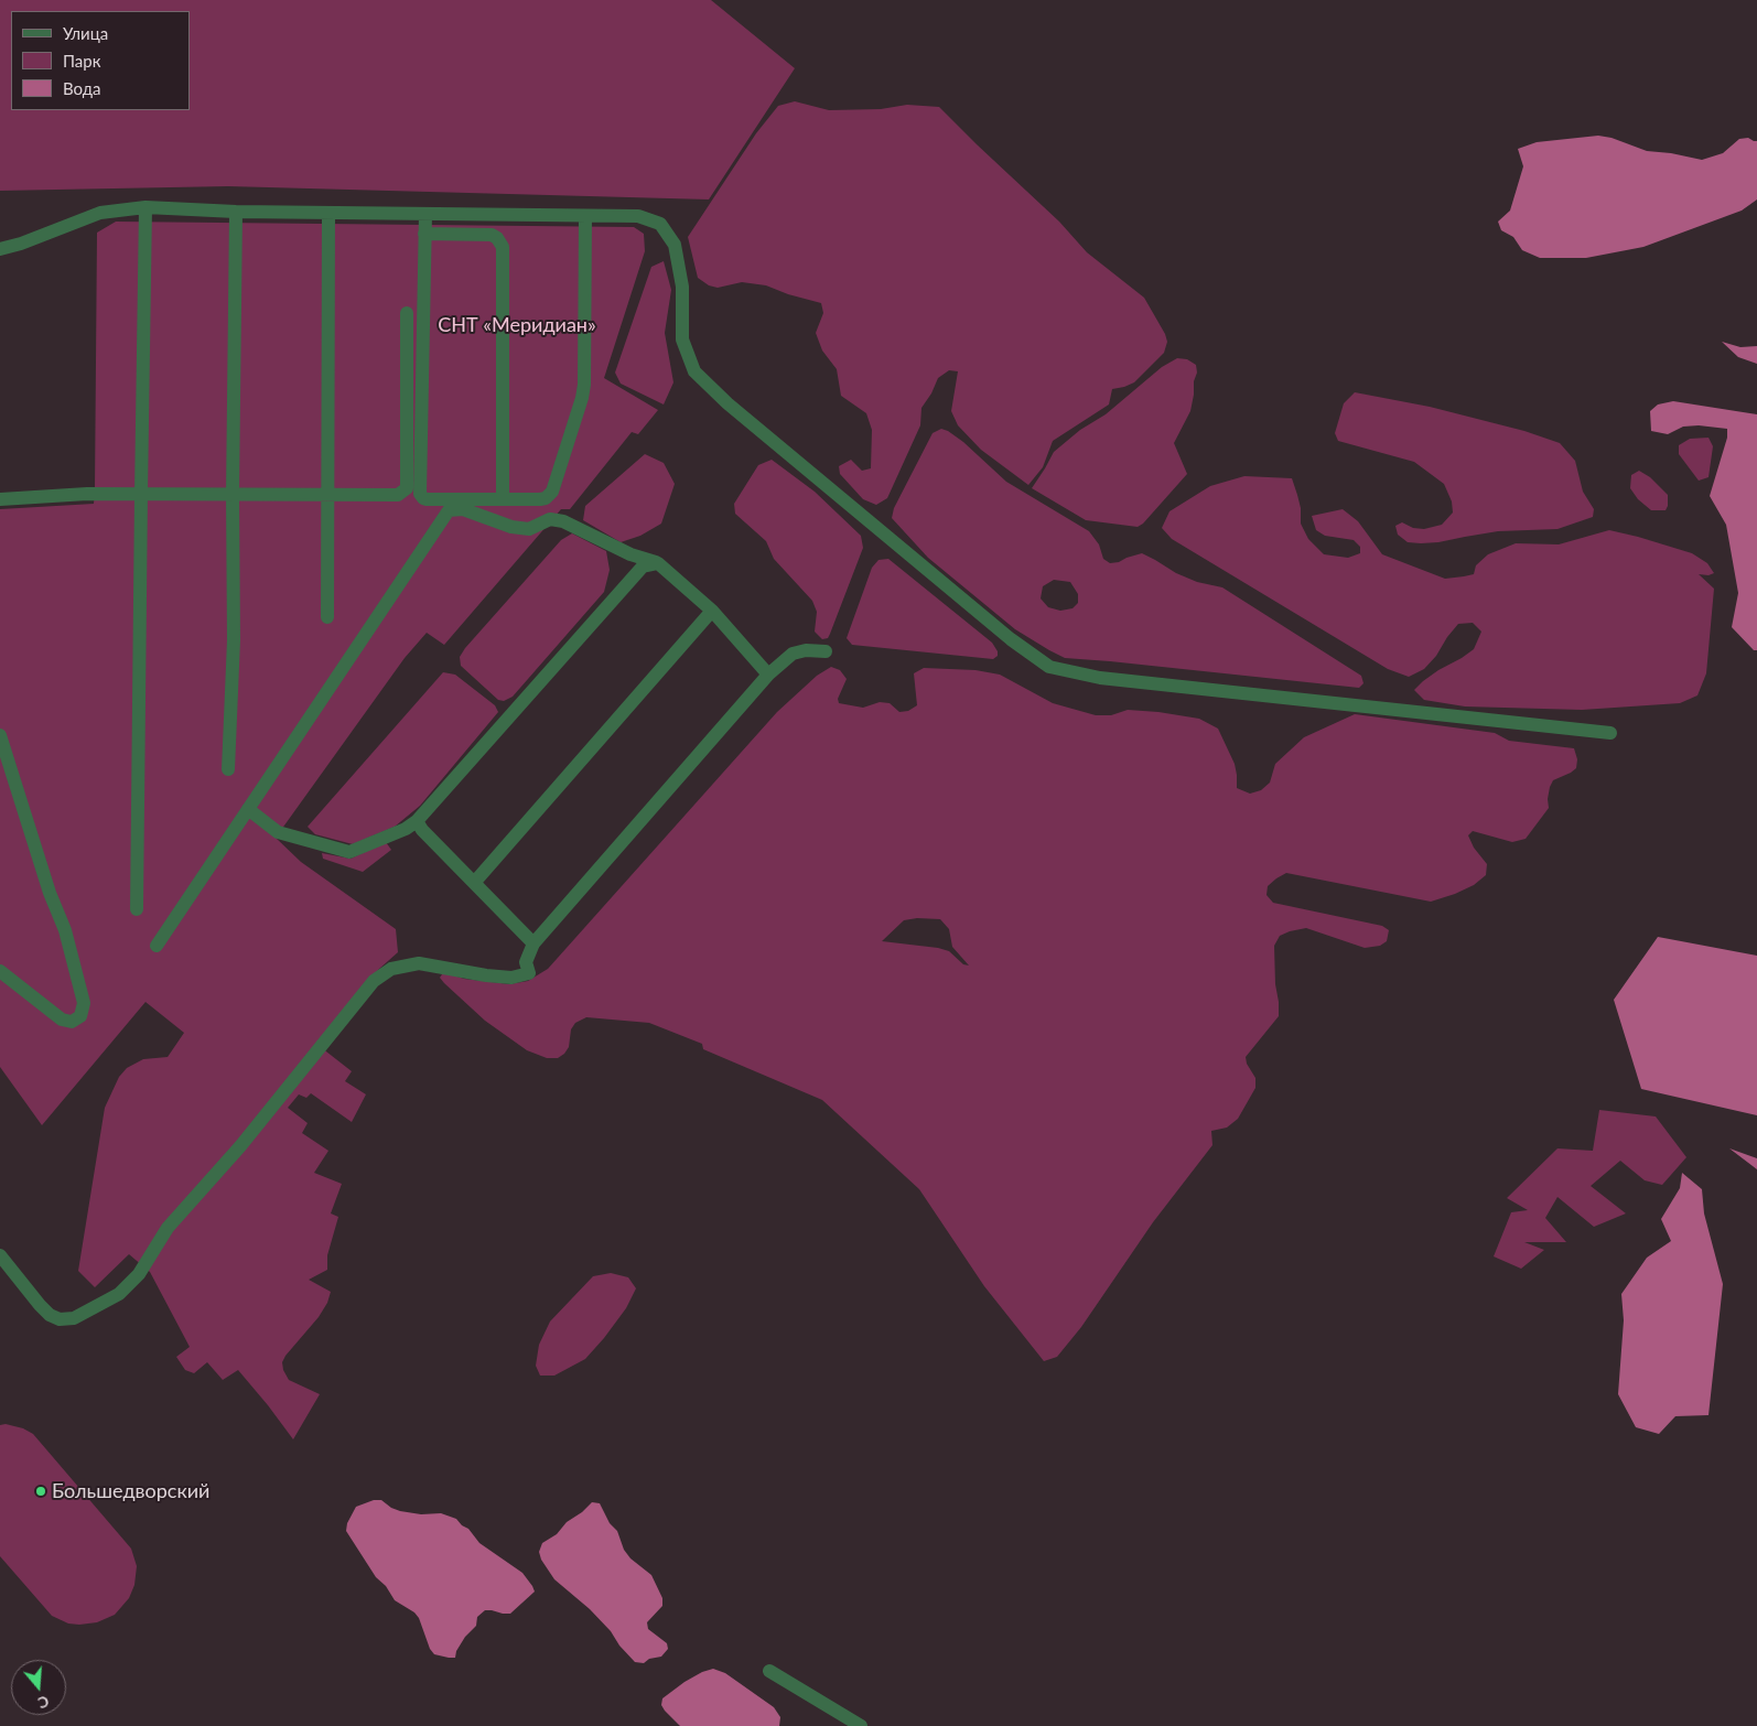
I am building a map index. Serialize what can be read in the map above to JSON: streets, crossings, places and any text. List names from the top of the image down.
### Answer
{
  "parks": ["СНТ «Меридиан»"],
  "places": ["Большедворский"],
  "legend": ["Улица", "Парк", "Вода"],
  "north": "bottom"
}
